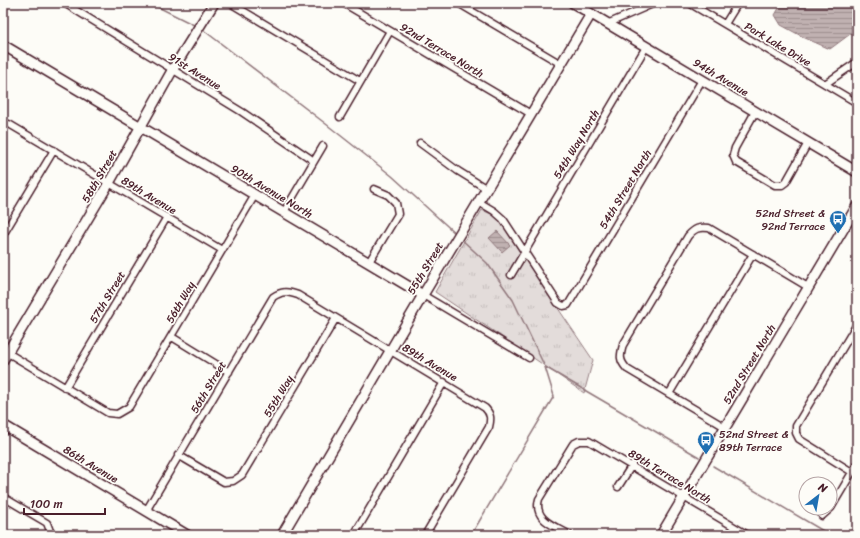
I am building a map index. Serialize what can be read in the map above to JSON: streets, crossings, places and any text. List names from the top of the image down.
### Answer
{
  "streets": {
    "street": [
      "Park Lake Drive",
      "92nd Terrace North",
      "91st Avenue",
      "94th Avenue",
      "54th Way North",
      "58th Street",
      "54th Street North",
      "90th Avenue North",
      "89th Avenue",
      "55th Street",
      "57th Street",
      "56th Way",
      "52nd Street North",
      "56th Street",
      "55th Way",
      "86th Avenue",
      "89th Terrace North"
    ]
  },
  "crossings": [
    ["92nd Terrace North", "55th Street"],
    ["91st Avenue", "58th Street"],
    ["94th Avenue", "54th Way North"],
    ["94th Avenue", "54th Street North"],
    ["94th Avenue", "55th Street"],
    ["54th Way North", "54th Street North"],
    ["58th Street", "90th Avenue North"],
    ["58th Street", "89th Avenue"],
    ["90th Avenue North", "55th Street"],
    ["90th Avenue North", "56th Way"],
    ["89th Avenue", "55th Street"],
    ["89th Avenue", "57th Street"],
    ["89th Avenue", "56th Way"],
    ["89th Avenue", "56th Street"],
    ["89th Avenue", "55th Way"],
    ["57th Street", "56th Way"],
    ["52nd Street North", "89th Terrace North"],
    ["56th Street", "55th Way"],
    ["56th Street", "86th Avenue"]
  ],
  "places": {
    "bus stop": ["52nd Street & 92nd Terrace", "52nd Street & 89th Terrace"]
  },
  "scale_bar": "100 m",
  "north": "top right"
}
